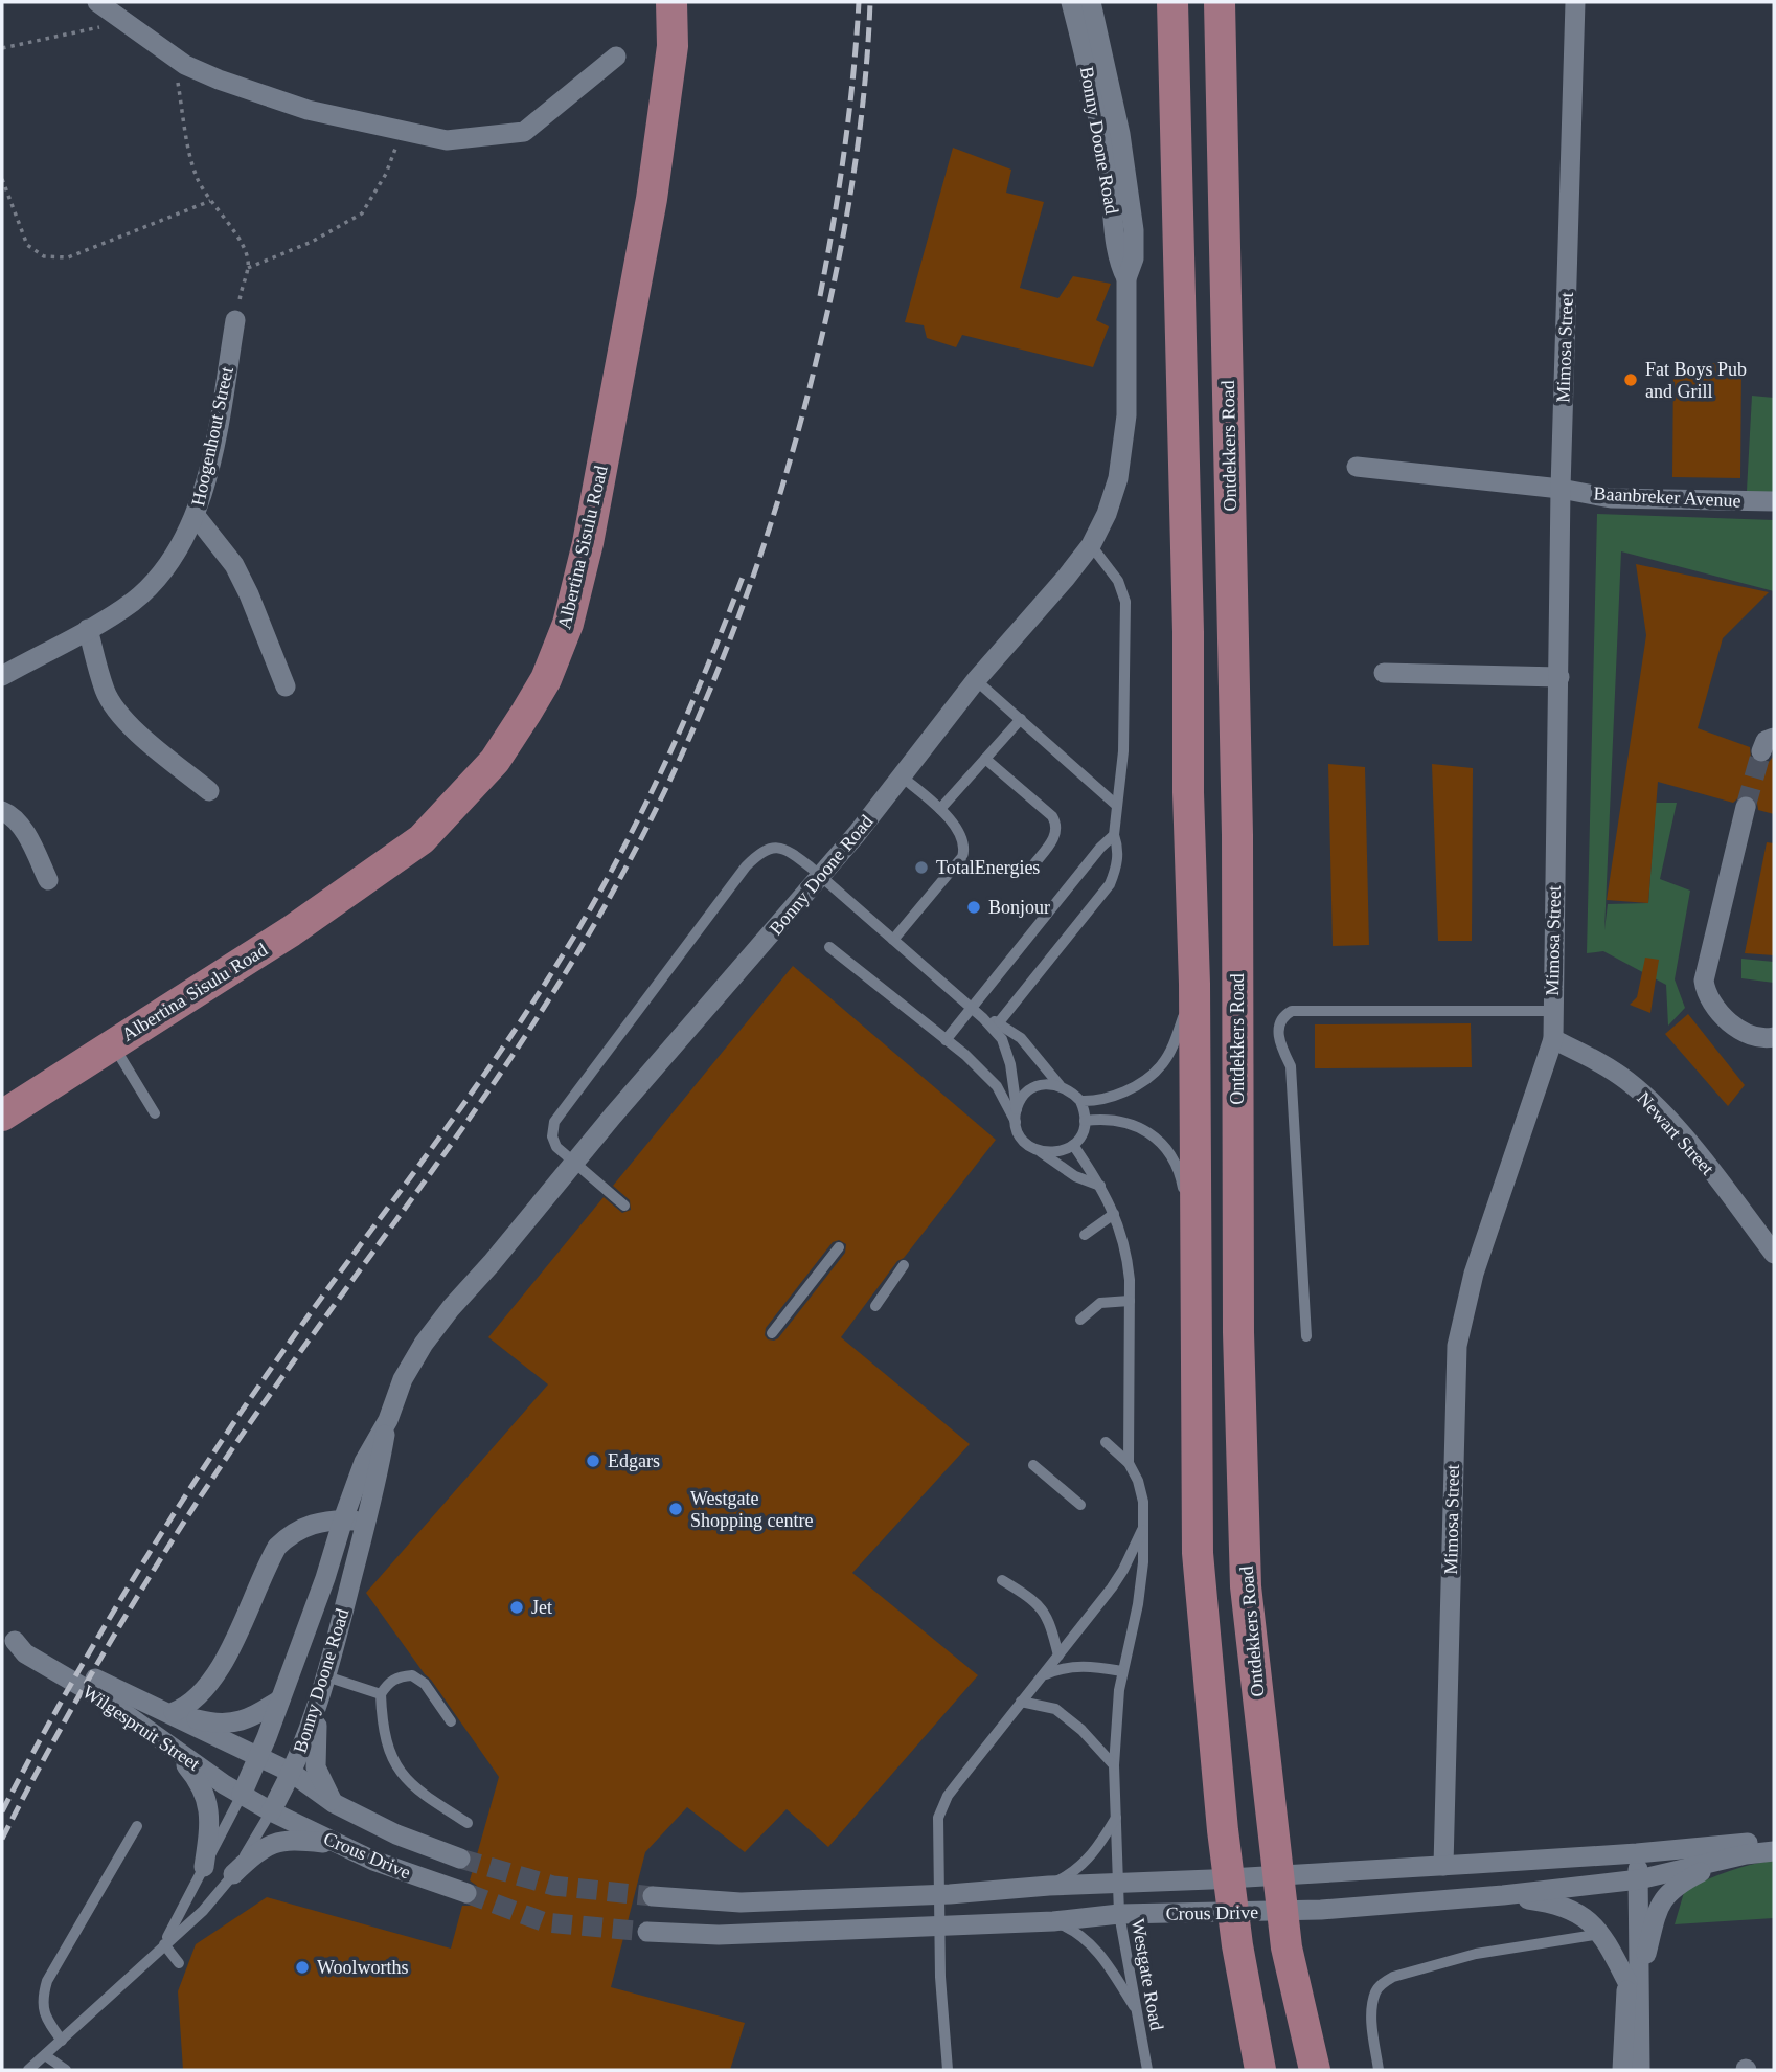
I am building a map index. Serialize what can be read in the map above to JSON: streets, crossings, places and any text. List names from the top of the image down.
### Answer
{
  "streets": {
    "main road": ["Ontdekkers Road", "Albertina Sisulu Road"],
    "street": [
      "Bonny Doone Road",
      "Mimosa Street",
      "Hoogenhout Street",
      "Baanbreker Avenue",
      "Newart Street",
      "Wilgespruit Street",
      "Crous Drive"
    ],
    "lane": ["Westgate Road"]
  },
  "crossings": [
    ["Bonny Doone Road", "Wilgespruit Street"],
    ["Bonny Doone Road", "Crous Drive"],
    ["Mimosa Street", "Baanbreker Avenue"],
    ["Mimosa Street", "Newart Street"],
    ["Mimosa Street", "Crous Drive"],
    ["Wilgespruit Street", "Crous Drive"],
    ["Crous Drive", "Westgate Road"]
  ],
  "places": [
    "Fat Boys Pub and Grill",
    "TotalEnergies",
    "Bonjour",
    "Edgars",
    "Westgate Shopping centre",
    "Jet",
    "Woolworths"
  ]
}
